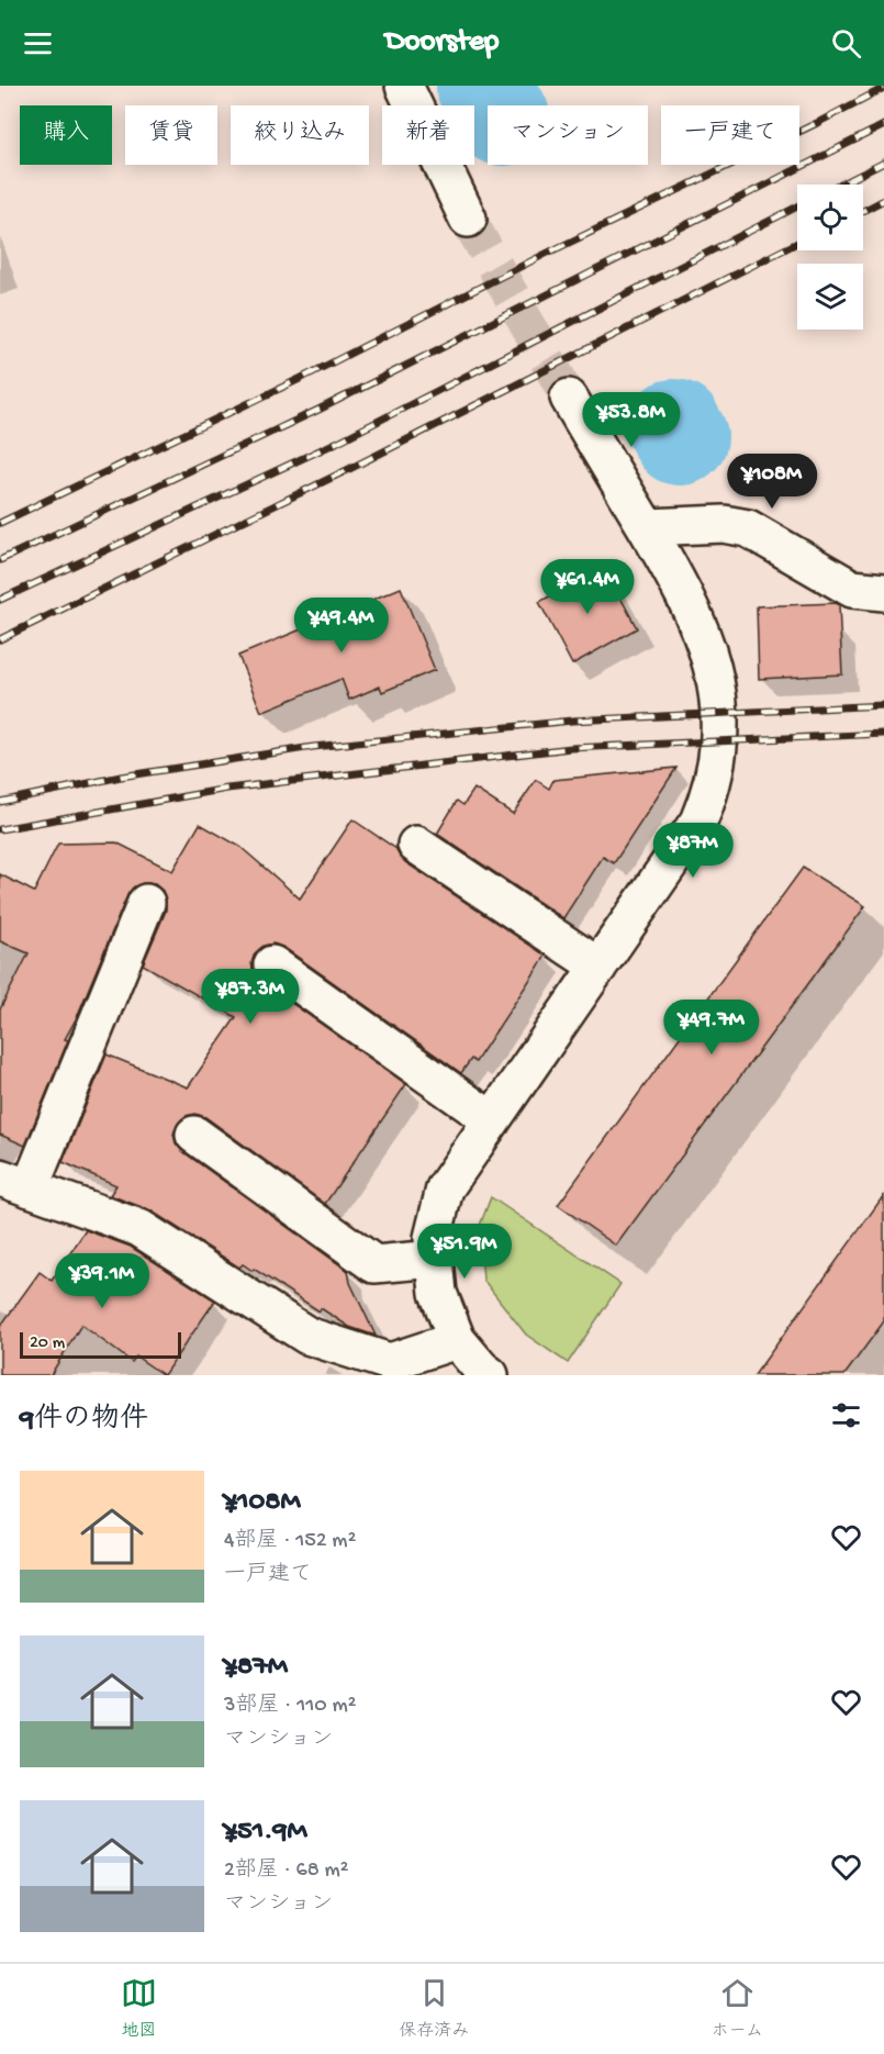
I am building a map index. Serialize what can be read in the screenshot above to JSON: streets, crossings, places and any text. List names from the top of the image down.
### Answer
{
  "scale_bar": "20 m",
  "page": {
    "header": "Doorstep",
    "chip": [
      "購入",
      "賃貸",
      "絞り込み",
      "新着",
      "マンション",
      "一戸建て"
    ],
    "price": [
      "¥53.8M",
      "¥108M",
      "¥61.4M",
      "¥49.4M",
      "¥87M",
      "¥87.3M",
      "¥49.7M",
      "¥51.9M",
      "¥39.1M"
    ],
    "scale": "20 m",
    "heading": "9件の物件",
    "list": [
      {
        "name": "¥108M",
        "note": "4部屋 · 152 m² · 一戸建て"
      },
      {
        "name": "¥87M",
        "note": "3部屋 · 110 m² · マンション"
      },
      {
        "name": "¥51.9M",
        "note": "2部屋 · 68 m² · マンション"
      }
    ],
    "tabs": ["地図", "保存済み", "ホーム"]
  }
}
